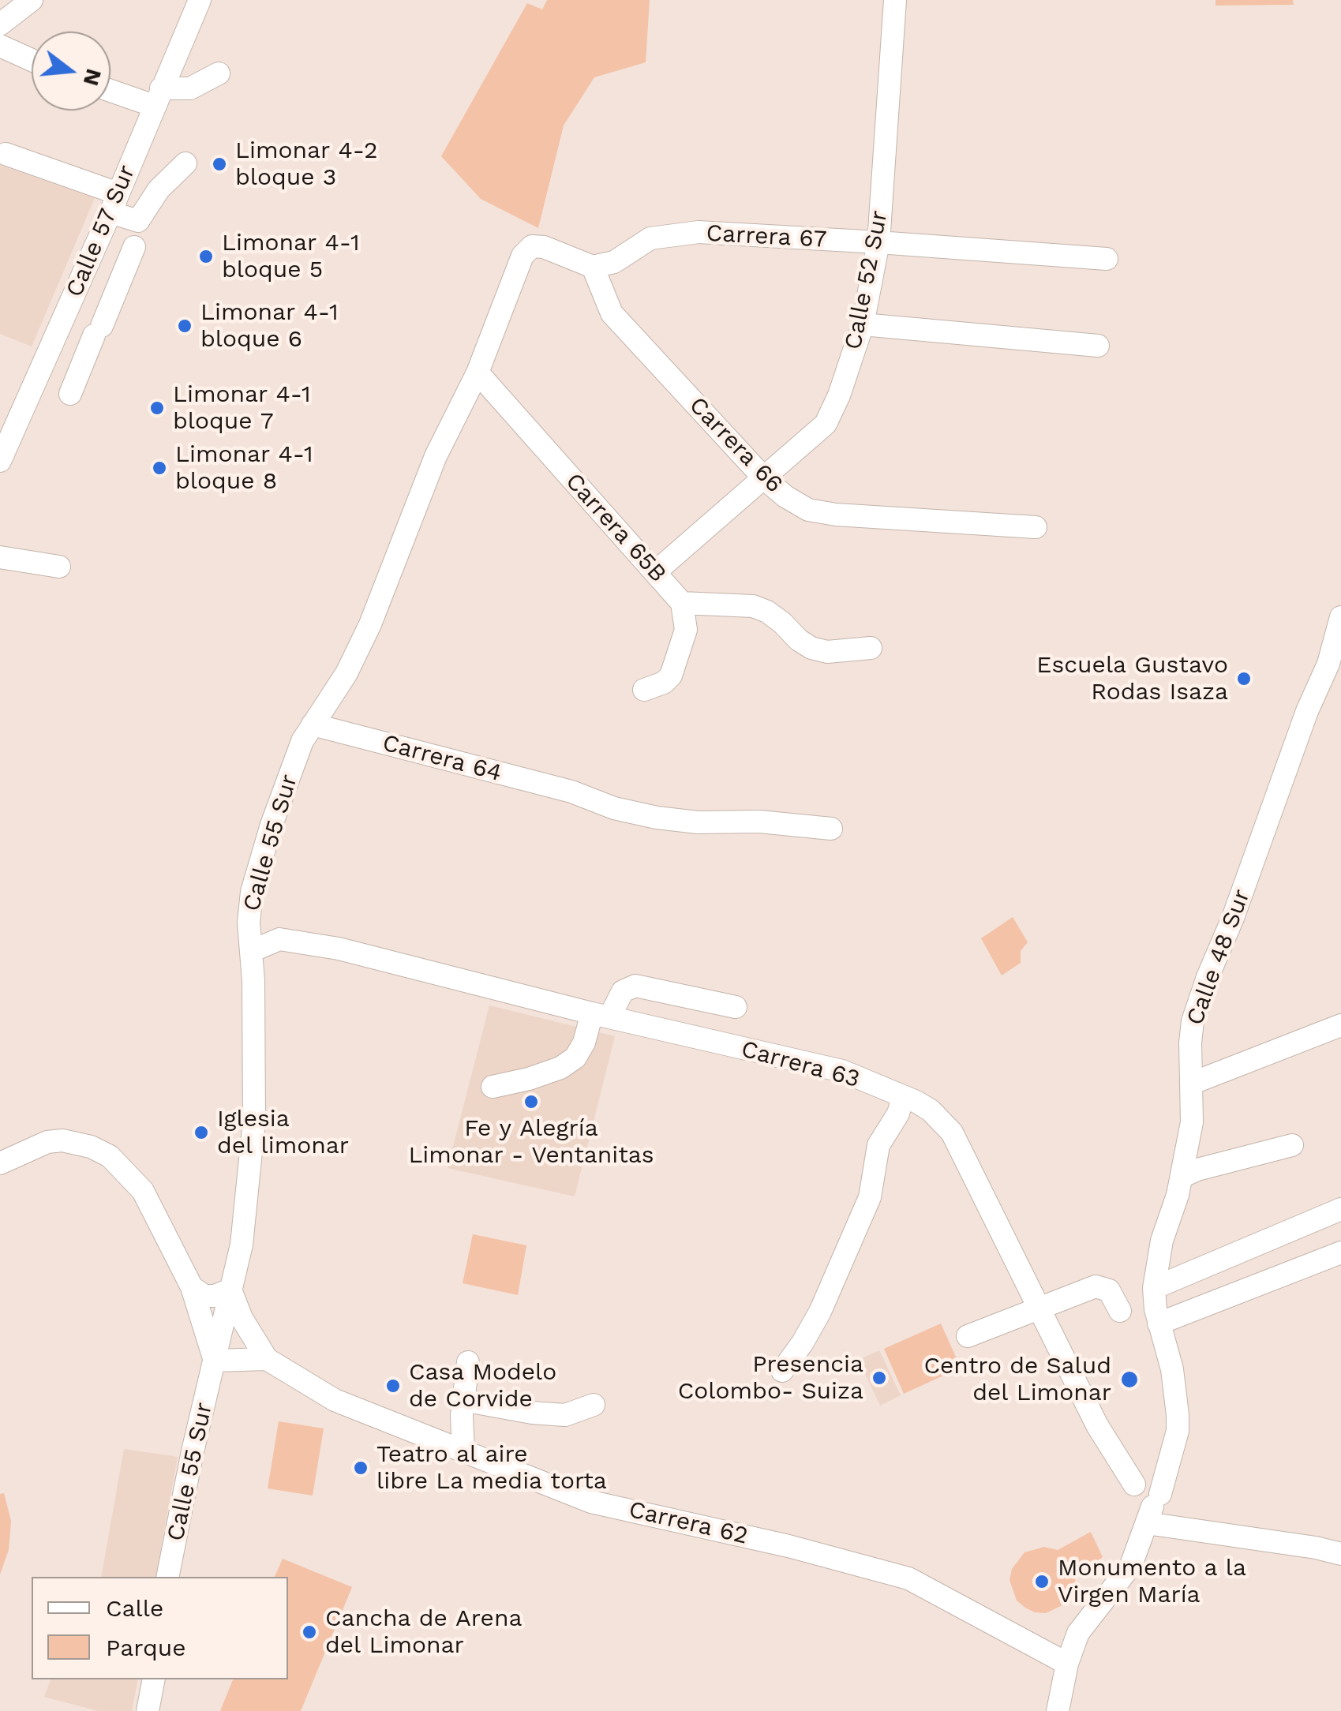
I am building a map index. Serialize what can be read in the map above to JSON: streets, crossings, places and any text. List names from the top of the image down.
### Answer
{
  "streets": {
    "street": [
      "Calle 57 Sur",
      "Carrera 67",
      "Calle 52 Sur",
      "Carrera 66",
      "Carrera 65B",
      "Carrera 64",
      "Calle 55 Sur",
      "Calle 48 Sur",
      "Carrera 63",
      "Carrera 62"
    ]
  },
  "crossings": [
    ["Carrera 67", "Calle 52 Sur"],
    ["Carrera 67", "Carrera 66"],
    ["Carrera 67", "Calle 55 Sur"],
    ["Calle 52 Sur", "Carrera 66"],
    ["Calle 52 Sur", "Carrera 65B"],
    ["Carrera 66", "Calle 55 Sur"],
    ["Carrera 65B", "Calle 55 Sur"],
    ["Carrera 64", "Calle 55 Sur"],
    ["Calle 55 Sur", "Carrera 63"],
    ["Calle 55 Sur", "Carrera 62"],
    ["Calle 48 Sur", "Carrera 63"],
    ["Calle 48 Sur", "Carrera 62"]
  ],
  "places": [
    "Limonar 4-2 bloque 3",
    "Limonar 4-1 bloque 5",
    "Limonar 4-1 bloque 6",
    "Limonar 4-1 bloque 7",
    "Limonar 4-1 bloque 8",
    "Escuela Gustavo Rodas Isaza",
    "Fe y Alegría Limonar - Ventanitas",
    "Iglesia del limonar",
    "Presencia Colombo- Suiza",
    "Centro de Salud del Limonar",
    "Casa Modelo de Corvide",
    "Teatro al aire libre La media torta",
    "Monumento a la Virgen María",
    "Cancha de Arena del Limonar"
  ],
  "legend": ["Calle", "Parque"],
  "north": "right"
}
